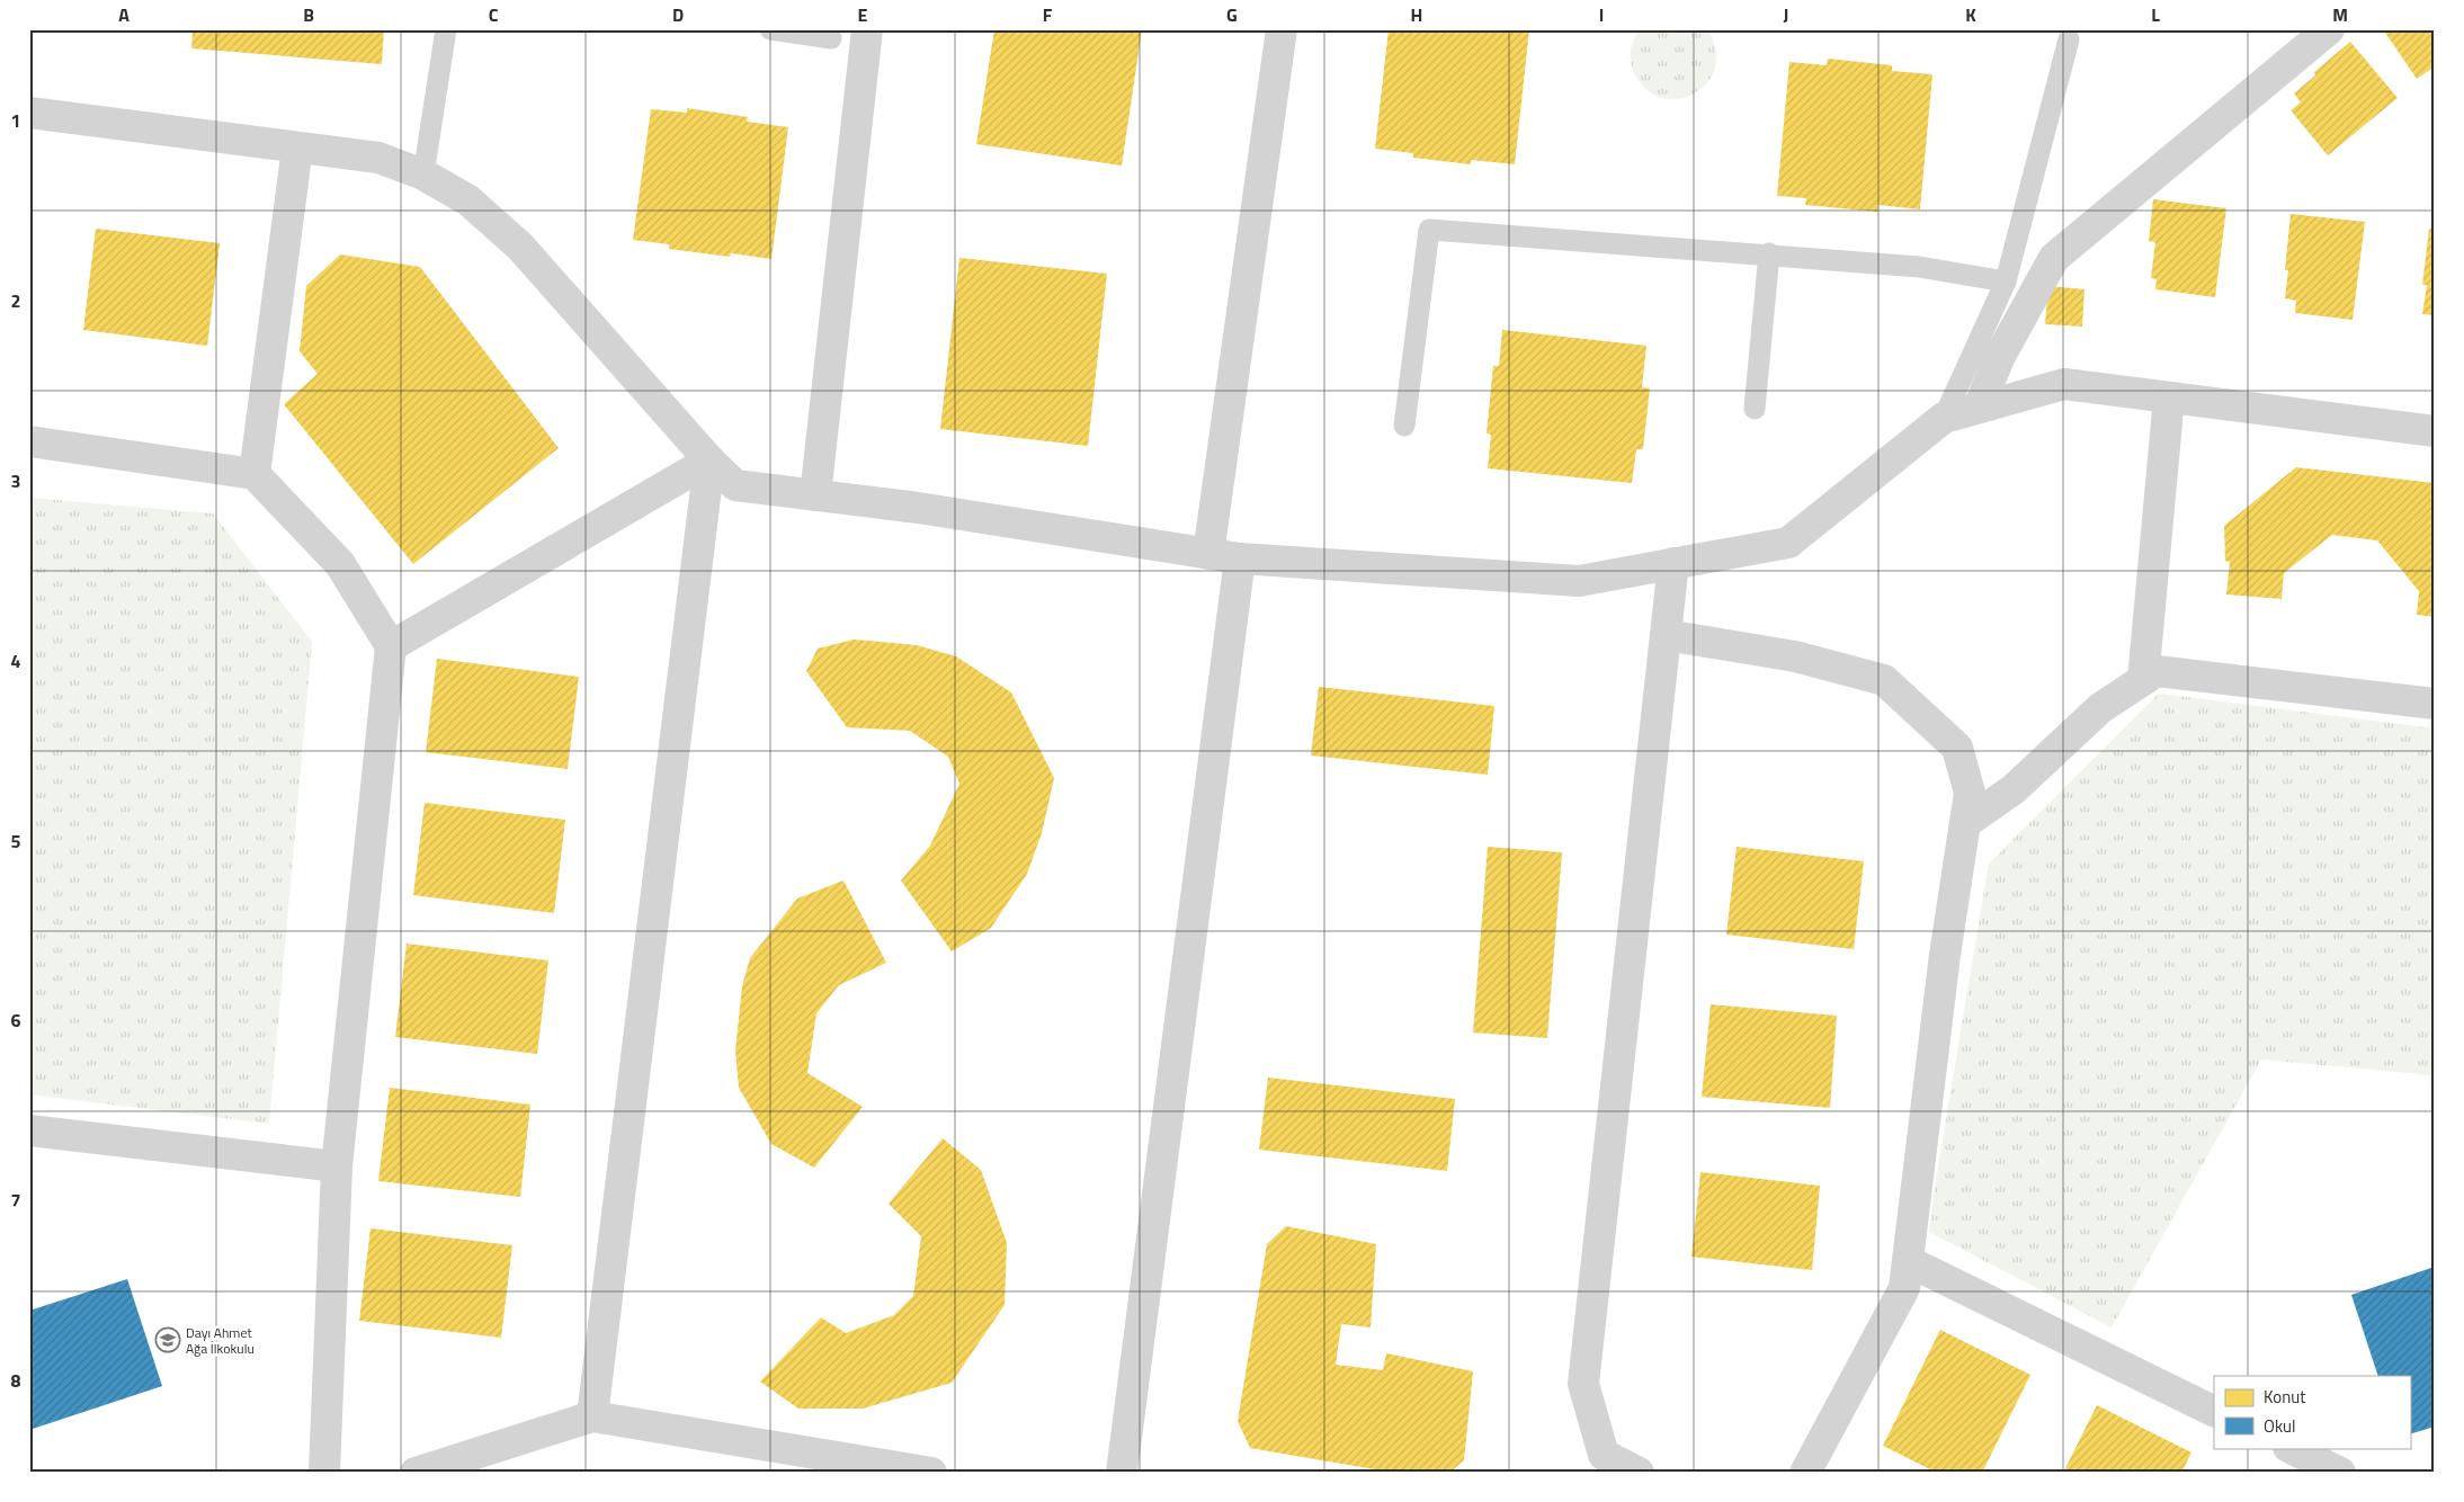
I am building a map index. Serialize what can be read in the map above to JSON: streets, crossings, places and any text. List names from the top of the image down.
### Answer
{
  "places": {
    "school or university": ["Dayı Ahmet Ağa İlkokulu"]
  },
  "legend": ["Konut", "Okul"],
  "grid": {
    "columns": [
      "A",
      "B",
      "C",
      "D",
      "E",
      "F",
      "G",
      "H",
      "I",
      "J",
      "K",
      "L",
      "M"
    ],
    "rows": [
      "1",
      "2",
      "3",
      "4",
      "5",
      "6",
      "7",
      "8"
    ]
  }
}
